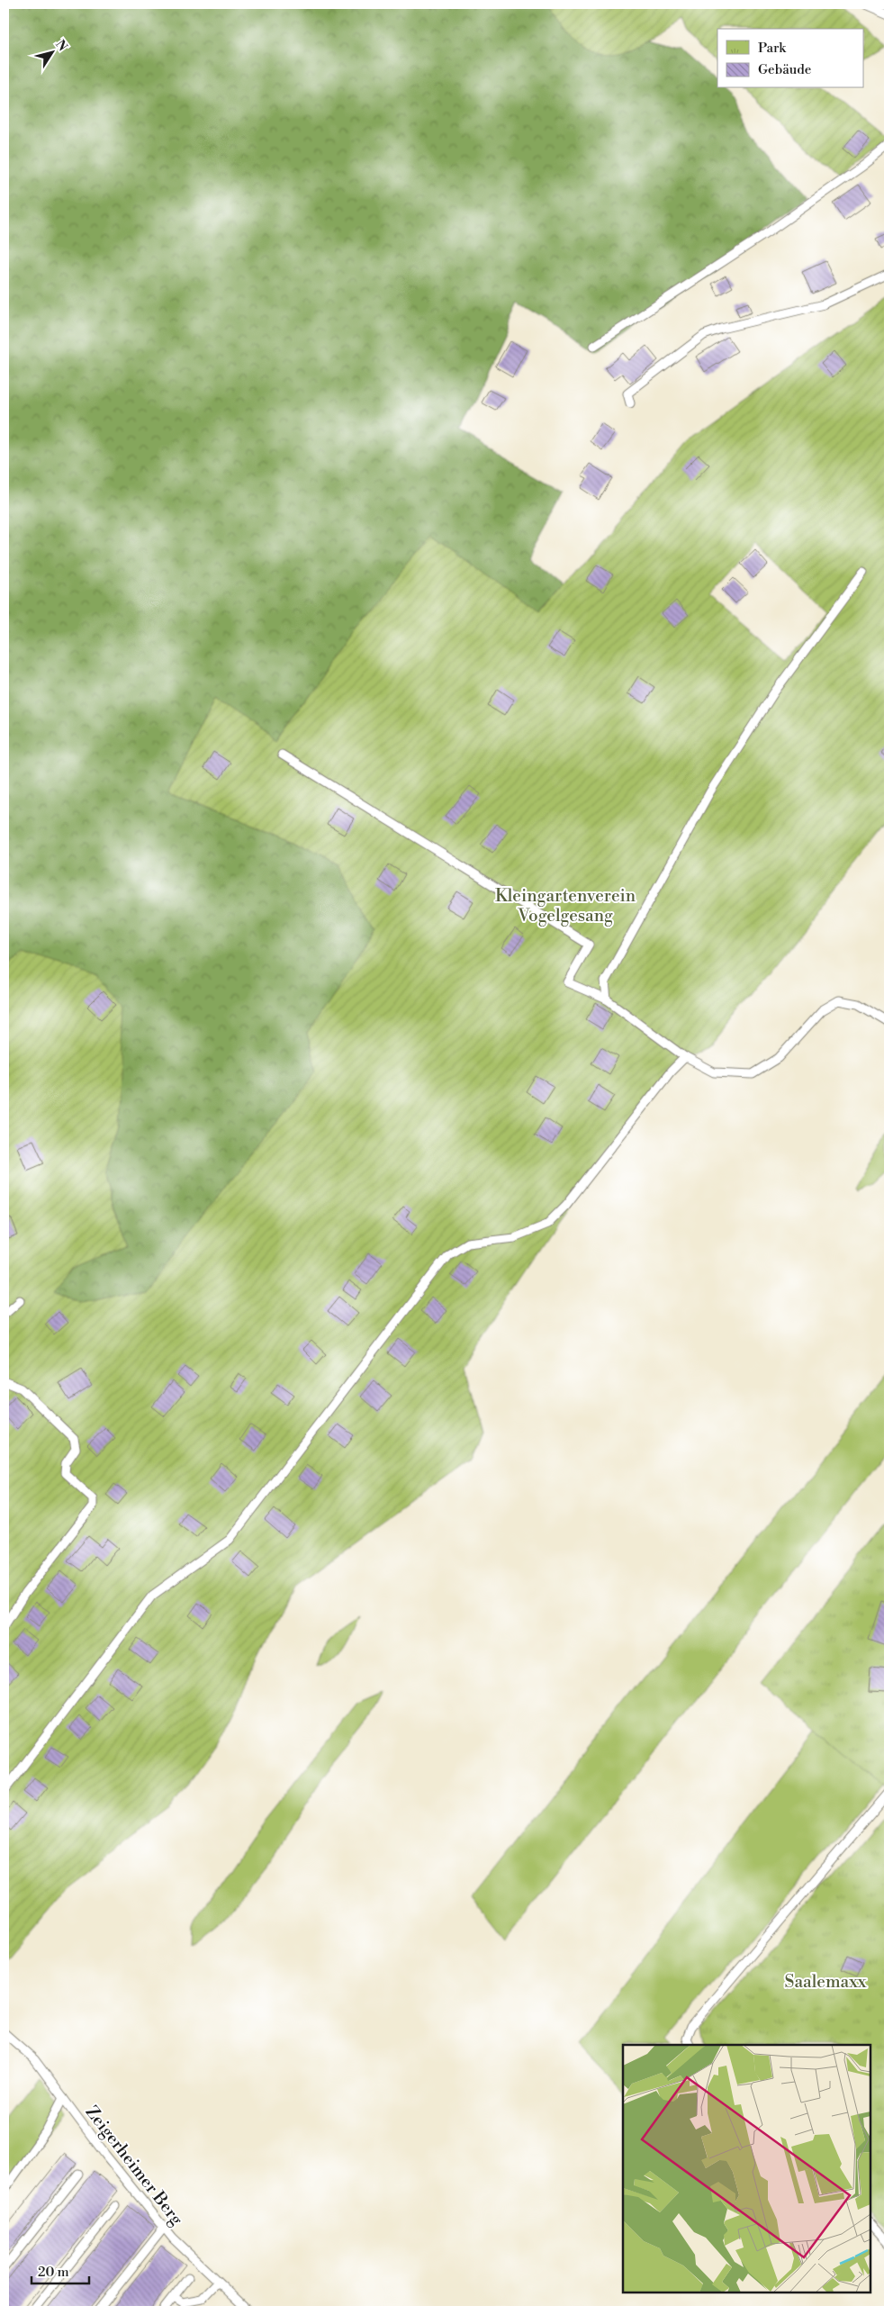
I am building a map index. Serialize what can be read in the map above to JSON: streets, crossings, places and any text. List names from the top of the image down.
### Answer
{
  "streets": {
    "lane": ["Zeigerheimer Berg"]
  },
  "parks": ["Kleingartenverein Vogelgesang", "Saalemaxx"],
  "legend": ["Park", "Gebäude"],
  "scale_bar": "20 m",
  "north": "top right"
}
